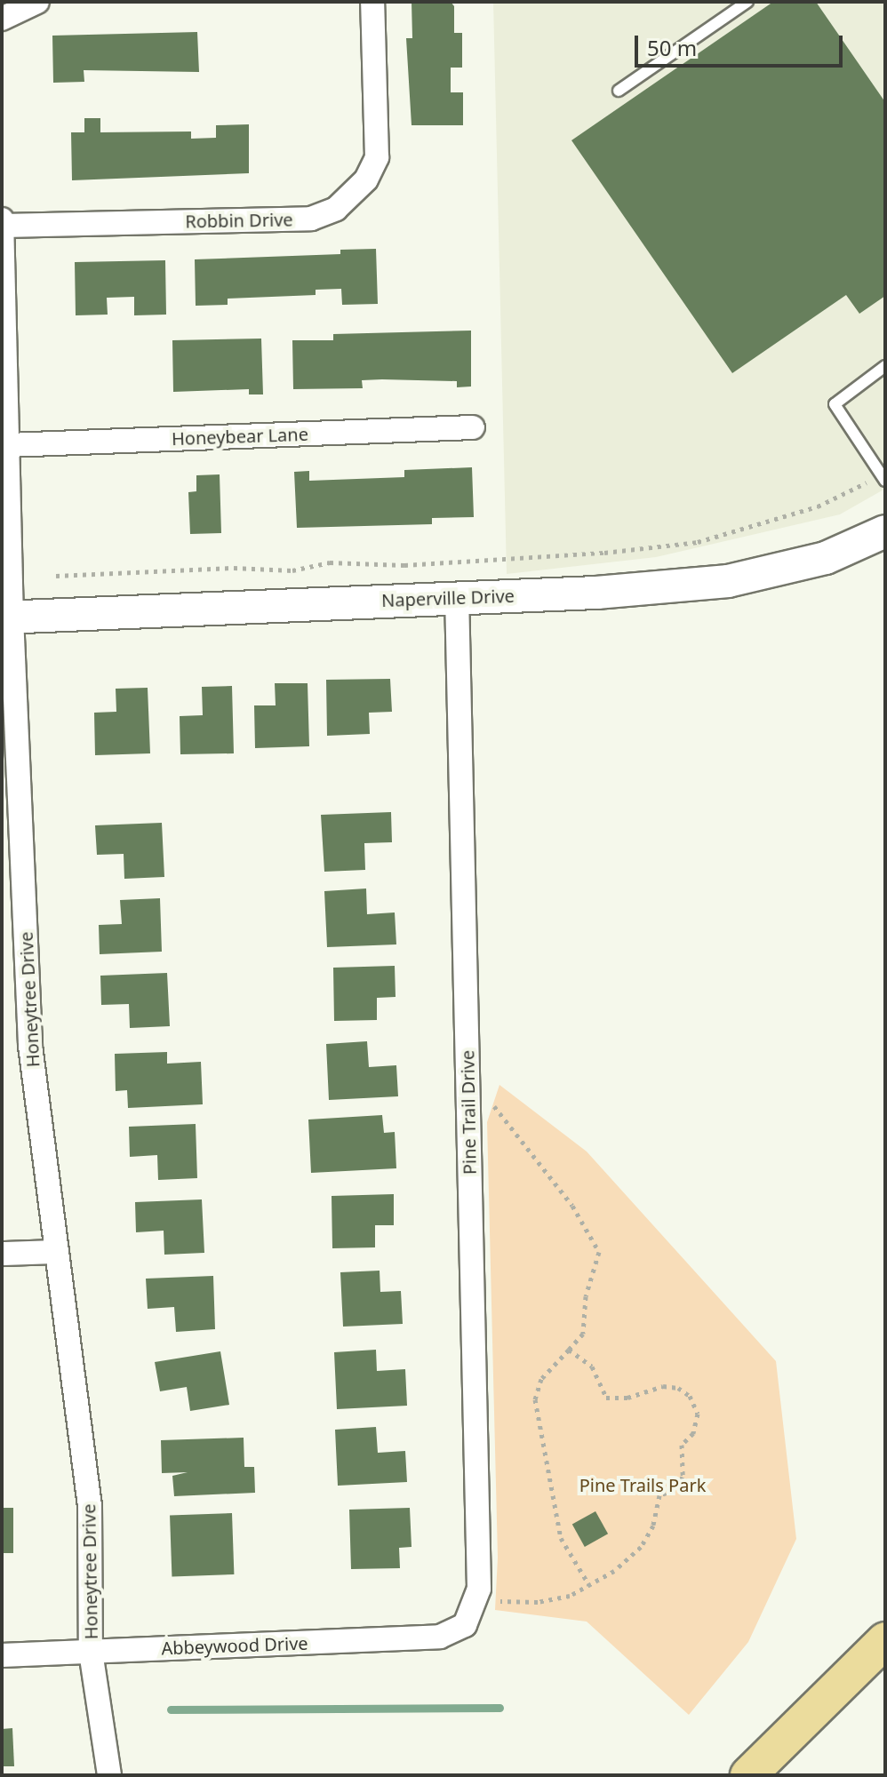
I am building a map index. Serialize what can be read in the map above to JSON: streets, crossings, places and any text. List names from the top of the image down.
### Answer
{
  "streets": {
    "street": [
      "Robbin Drive",
      "Honeybear Lane",
      "Naperville Drive",
      "Honeytree Drive",
      "Pine Trail Drive",
      "Abbeywood Drive"
    ]
  },
  "crossings": [
    ["Robbin Drive", "Honeytree Drive"],
    ["Honeybear Lane", "Honeytree Drive"],
    ["Naperville Drive", "Honeytree Drive"],
    ["Naperville Drive", "Pine Trail Drive"],
    ["Honeytree Drive", "Abbeywood Drive"],
    ["Pine Trail Drive", "Abbeywood Drive"]
  ],
  "parks": ["Pine Trails Park"],
  "scale_bar": "50 m"
}
